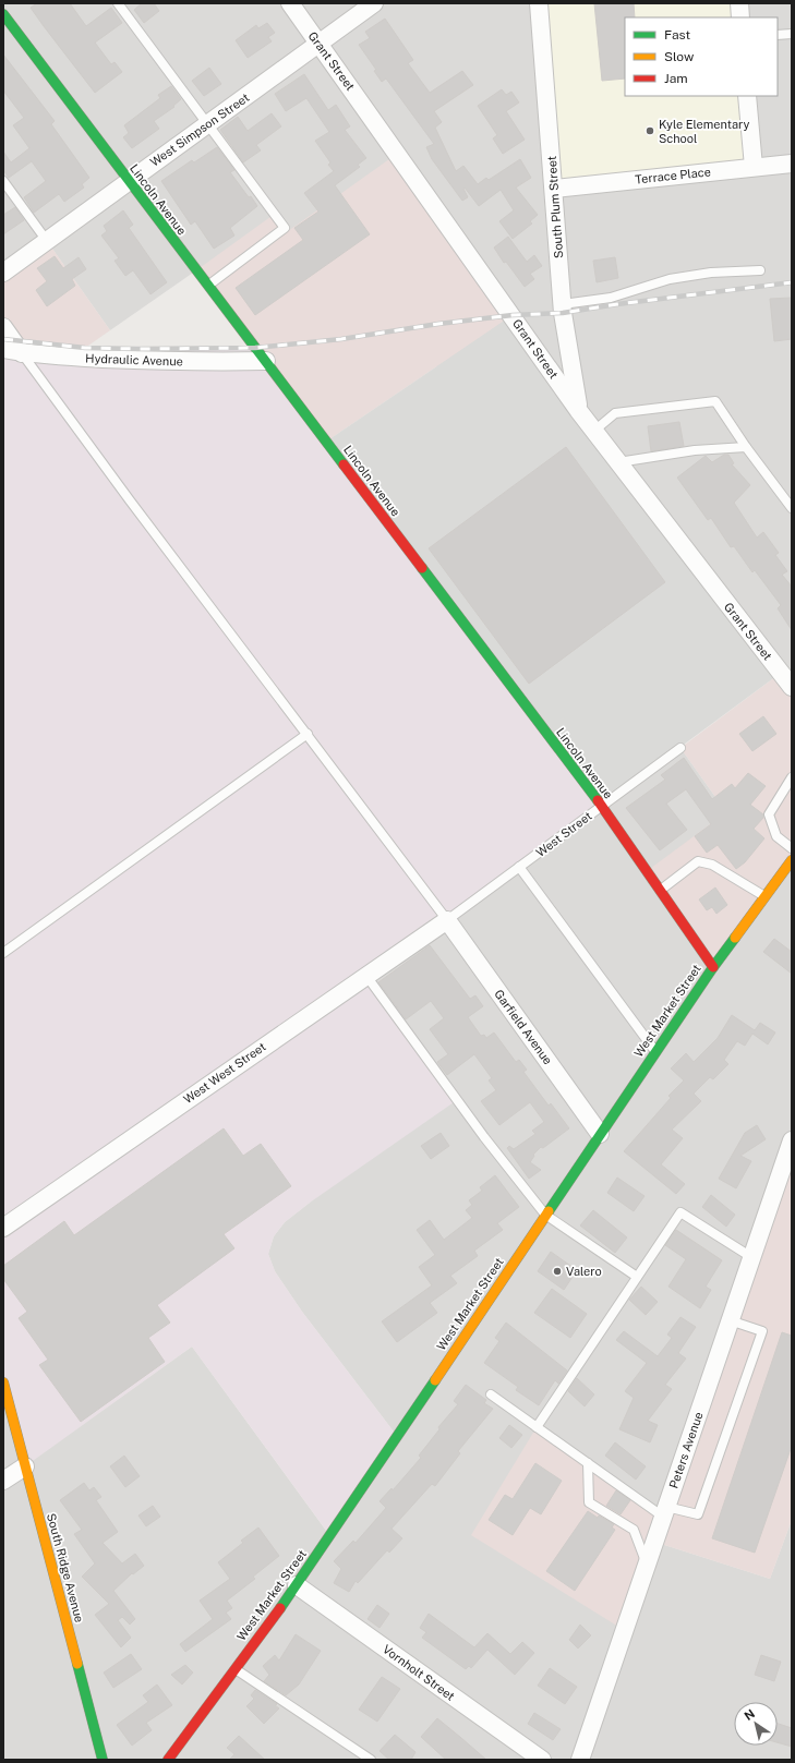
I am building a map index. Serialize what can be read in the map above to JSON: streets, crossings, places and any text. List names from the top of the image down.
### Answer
{
  "streets": {
    "street": [
      "Grant Street",
      "West Simpson Street",
      "Terrace Place",
      "Lincoln Avenue",
      "South Plum Street",
      "Hydraulic Avenue",
      "West Market Street",
      "Garfield Avenue",
      "West West Street",
      "Peters Avenue",
      "South Ridge Avenue",
      "Vornholt Street"
    ],
    "lane": ["West Street"]
  },
  "crossings": [
    ["Grant Street", "West Simpson Street"],
    ["Grant Street", "South Plum Street"],
    ["West Simpson Street", "Lincoln Avenue"],
    ["Terrace Place", "South Plum Street"],
    ["Lincoln Avenue", "Hydraulic Avenue"],
    ["Lincoln Avenue", "West Street"],
    ["Lincoln Avenue", "West Market Street"],
    ["West Street", "Garfield Avenue"],
    ["West Street", "West West Street"],
    ["West Market Street", "Garfield Avenue"],
    ["West Market Street", "Vornholt Street"],
    ["Garfield Avenue", "West West Street"]
  ],
  "places": ["Kyle Elementary School", "Valero"],
  "legend": ["Fast", "Slow", "Jam"],
  "north": "top left"
}
